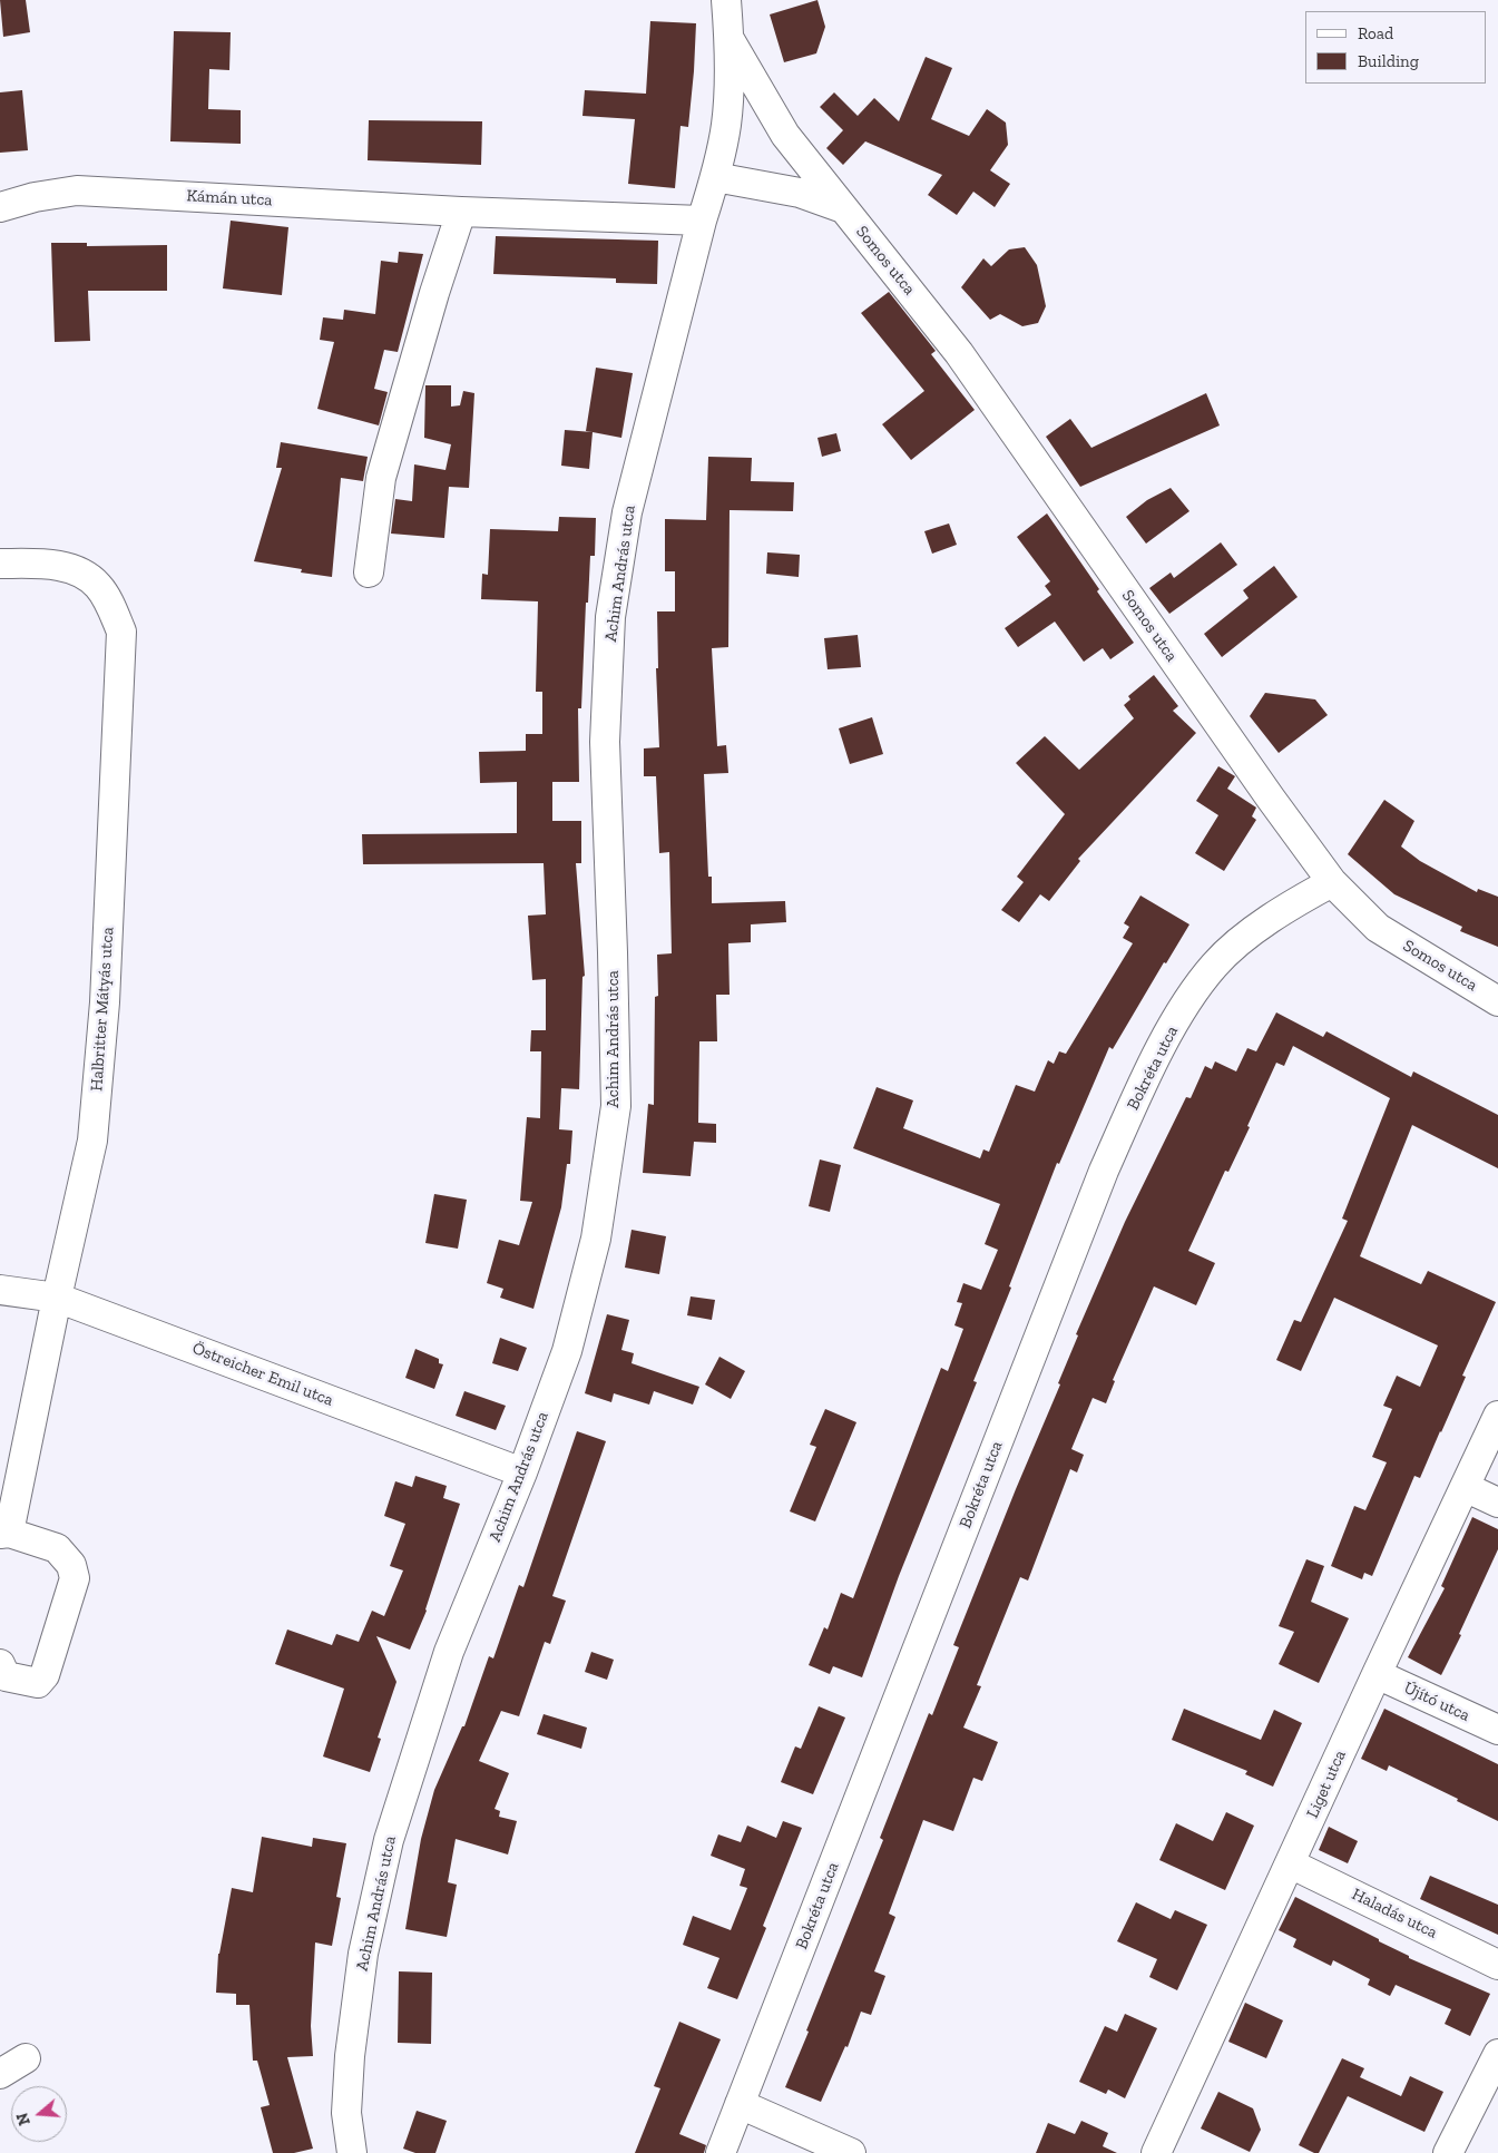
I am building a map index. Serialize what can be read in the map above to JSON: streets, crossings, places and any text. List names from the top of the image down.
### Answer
{
  "streets": {
    "street": [
      "Kámán utca",
      "Somos utca",
      "Achim András utca",
      "Halbritter Mátyás utca",
      "Bokréta utca",
      "Östreicher Emil utca",
      "Újító utca",
      "Liget utca",
      "Haladás utca"
    ]
  },
  "crossings": [
    ["Kámán utca", "Achim András utca"],
    ["Somos utca", "Achim András utca"],
    ["Somos utca", "Bokréta utca"],
    ["Achim András utca", "Östreicher Emil utca"],
    ["Halbritter Mátyás utca", "Östreicher Emil utca"],
    ["Újító utca", "Liget utca"],
    ["Liget utca", "Haladás utca"]
  ],
  "legend": ["Road", "Building"],
  "north": "left"
}
